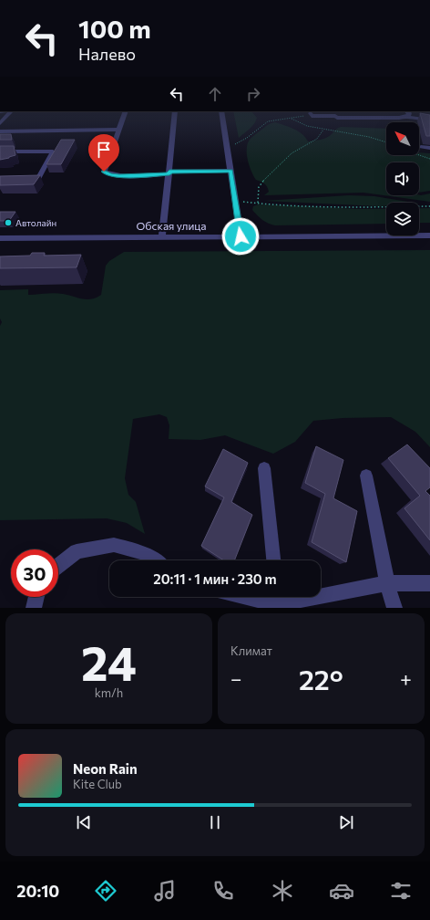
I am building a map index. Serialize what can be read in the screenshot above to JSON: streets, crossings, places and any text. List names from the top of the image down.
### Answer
{
  "streets": {
    "street": ["Обская улица"]
  },
  "places": ["Автолайн"],
  "north": "top left",
  "page": {
    "turn": ["100 m", "Налево"],
    "limit": "30",
    "trip": "20:11 · 1 мин · 230 m",
    "tile": [
      ["24", "km/h"],
      "Климат"
    ],
    "heat": ["−", "22°", "+"],
    "song": ["Neon Rain", "Kite Club"],
    "tabs": "20:10"
  }
}
